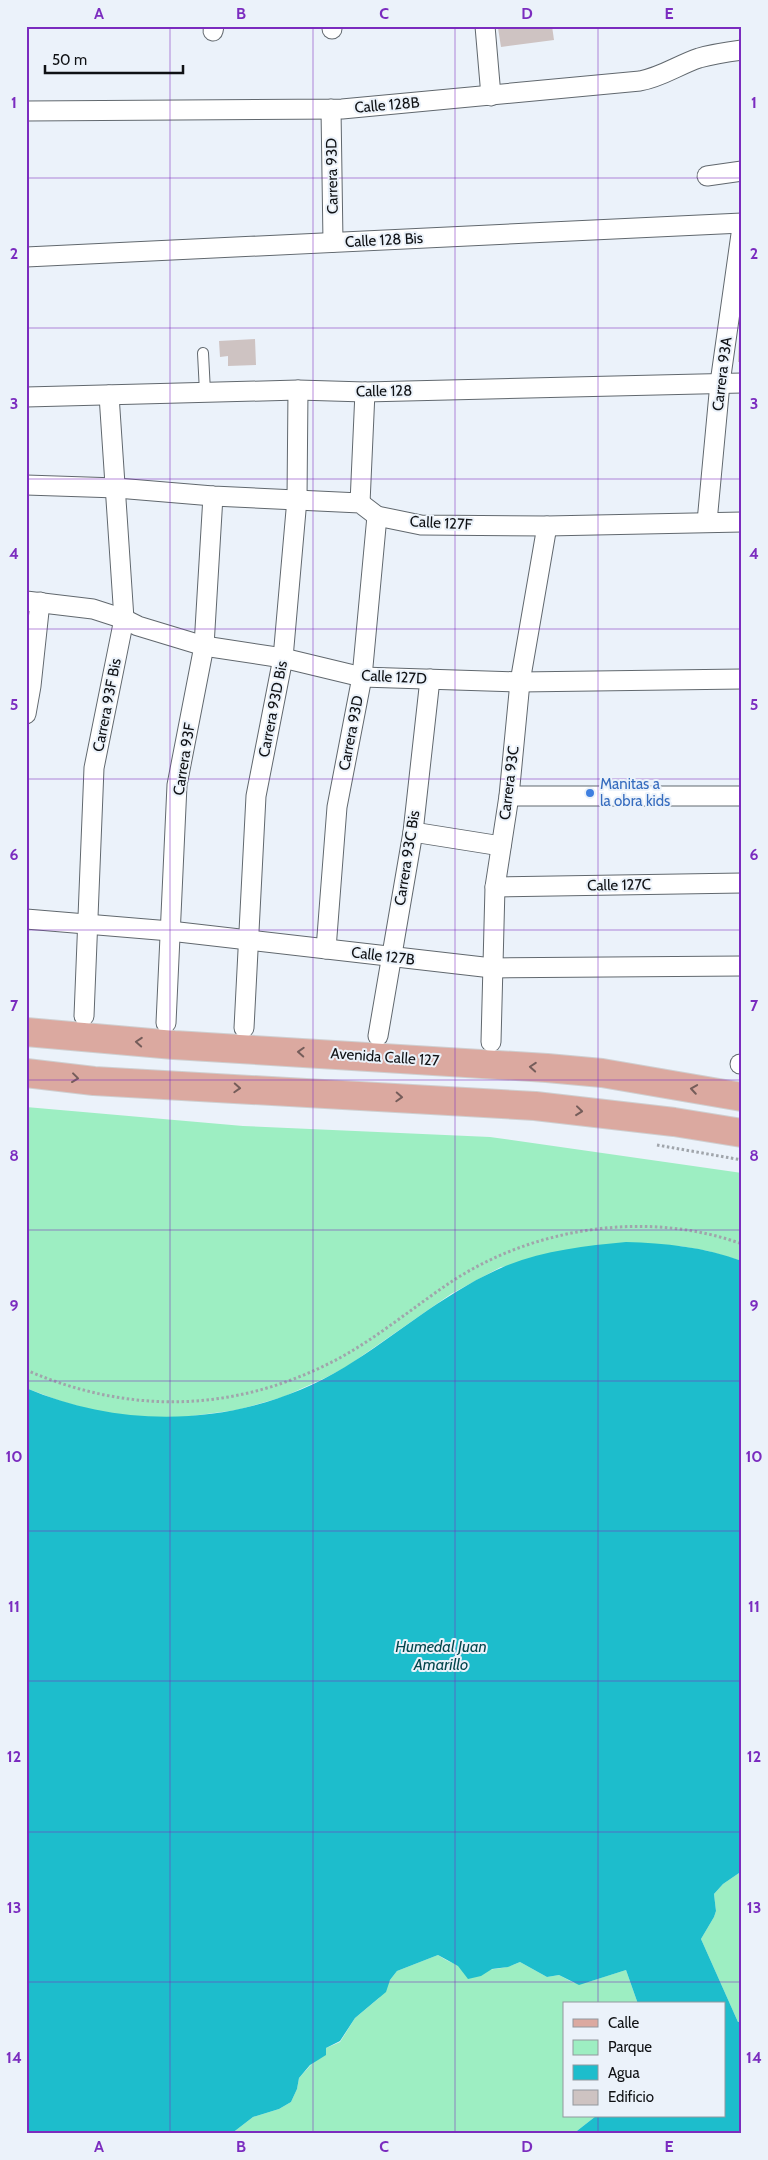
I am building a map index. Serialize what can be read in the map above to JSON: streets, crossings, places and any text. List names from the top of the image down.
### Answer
{
  "streets": {
    "main road": ["Avenida Calle 127"],
    "street": [
      "Calle 128B",
      "Carrera 93D",
      "Calle 128 Bis",
      "Carrera 93A",
      "Calle 128",
      "Calle 127F",
      "Calle 127D",
      "Carrera 93F Bis",
      "Carrera 93D Bis",
      "Carrera 93F",
      "Carrera 93C",
      "Carrera 93C Bis",
      "Calle 127C",
      "Calle 127B"
    ]
  },
  "crossings": [
    ["Calle 128B", "Carrera 93D"],
    ["Carrera 93D", "Calle 128 Bis"],
    ["Carrera 93D", "Calle 127F"],
    ["Carrera 93D", "Calle 127D"],
    ["Carrera 93D", "Calle 127B"],
    ["Carrera 93A", "Calle 128"],
    ["Carrera 93A", "Calle 127F"],
    ["Calle 128", "Carrera 93F Bis"],
    ["Calle 128", "Carrera 93D Bis"],
    ["Calle 127F", "Carrera 93C"],
    ["Calle 127D", "Carrera 93F Bis"],
    ["Calle 127D", "Carrera 93D Bis"],
    ["Calle 127D", "Carrera 93F"],
    ["Calle 127D", "Carrera 93C"],
    ["Calle 127D", "Carrera 93C Bis"],
    ["Carrera 93F Bis", "Calle 127B"],
    ["Carrera 93D Bis", "Calle 127B"],
    ["Carrera 93F", "Calle 127B"],
    ["Carrera 93C", "Calle 127C"],
    ["Carrera 93C", "Calle 127B"],
    ["Carrera 93C Bis", "Calle 127B"]
  ],
  "water": ["Humedal Juan Amarillo"],
  "places": ["Manitas a la obra kids"],
  "legend": [
    "Calle",
    "Parque",
    "Agua",
    "Edificio"
  ],
  "scale_bar": "50 m",
  "grid": {
    "columns": [
      "A",
      "B",
      "C",
      "D",
      "E"
    ],
    "rows": [
      "1",
      "2",
      "3",
      "4",
      "5",
      "6",
      "7",
      "8",
      "9",
      "10",
      "11",
      "12",
      "13",
      "14"
    ]
  }
}
